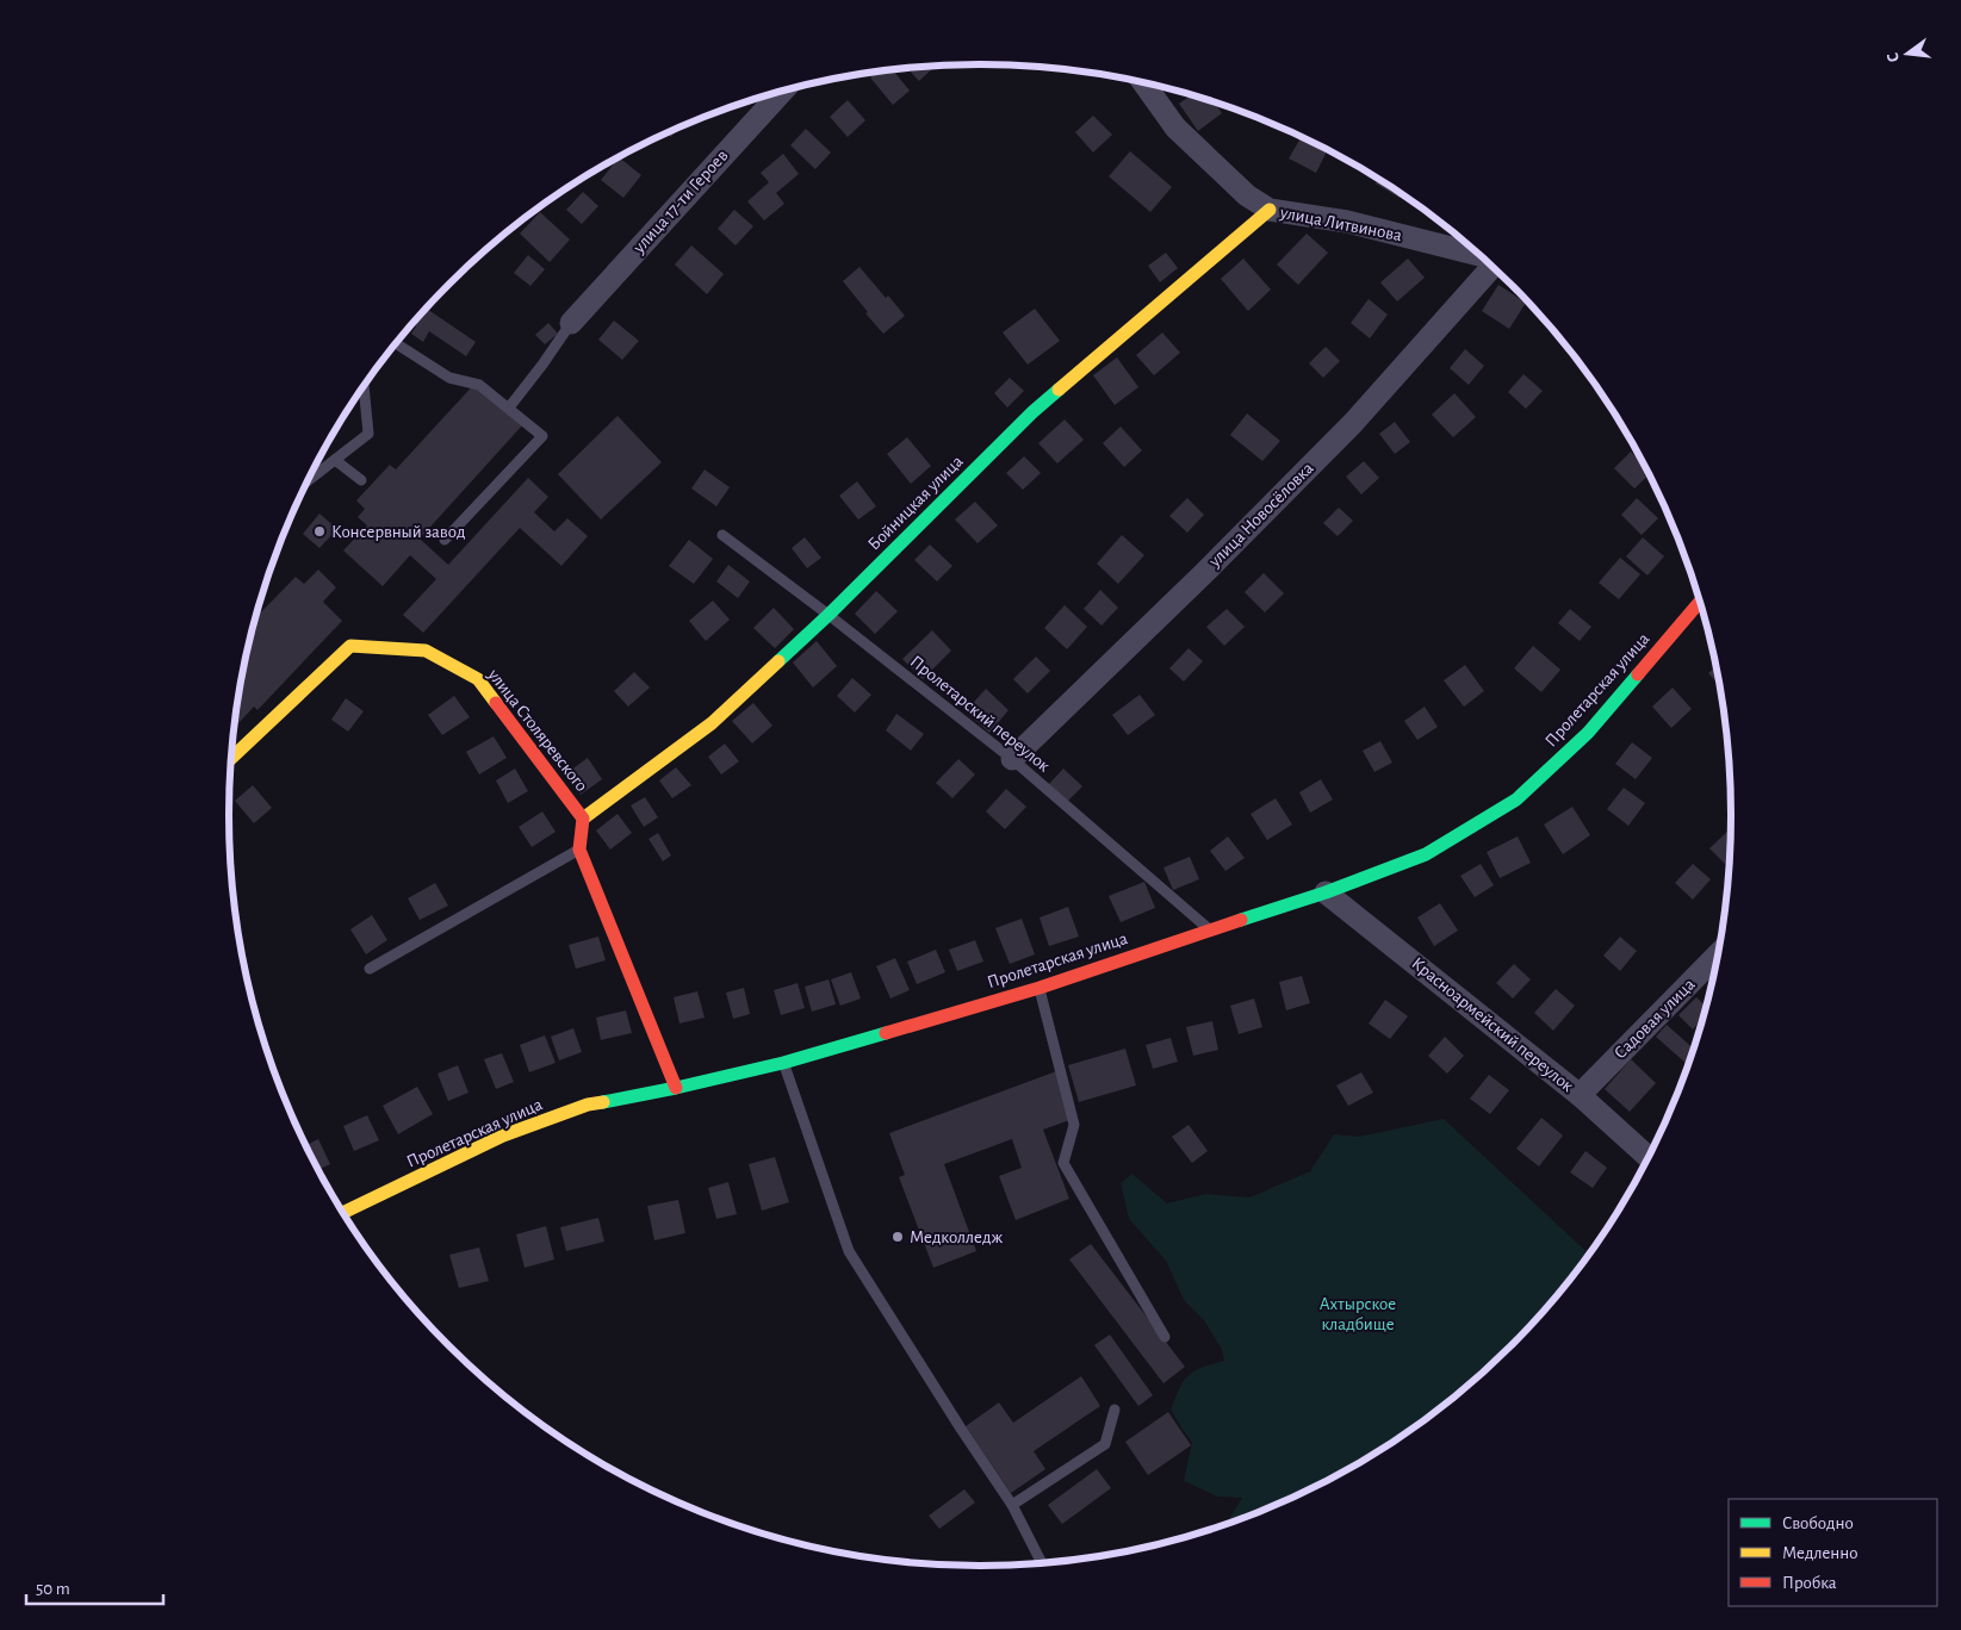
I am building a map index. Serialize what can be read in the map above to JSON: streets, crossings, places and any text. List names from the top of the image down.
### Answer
{
  "streets": {
    "street": [
      "улица 17-ти Героев",
      "улица Литвинова",
      "Бойницкая улица",
      "улица Новосёловка",
      "Пролетарская улица",
      "улица Столяревского",
      "Садовая улица",
      "Красноармейский переулок"
    ],
    "lane": ["Пролетарский переулок"]
  },
  "crossings": [
    ["улица Литвинова", "Бойницкая улица"],
    ["Бойницкая улица", "Пролетарский переулок"],
    ["Бойницкая улица", "улица Столяревского"],
    ["улица Новосёловка", "Пролетарский переулок"],
    ["Пролетарская улица", "Пролетарский переулок"],
    ["Пролетарская улица", "улица Столяревского"],
    ["Пролетарская улица", "Красноармейский переулок"],
    ["Садовая улица", "Красноармейский переулок"]
  ],
  "parks": ["Ахтырское кладбище"],
  "places": ["Консервный завод", "Медколледж"],
  "legend": ["Свободно", "Медленно", "Пробка"],
  "scale_bar": "50 m",
  "north": "left"
}
